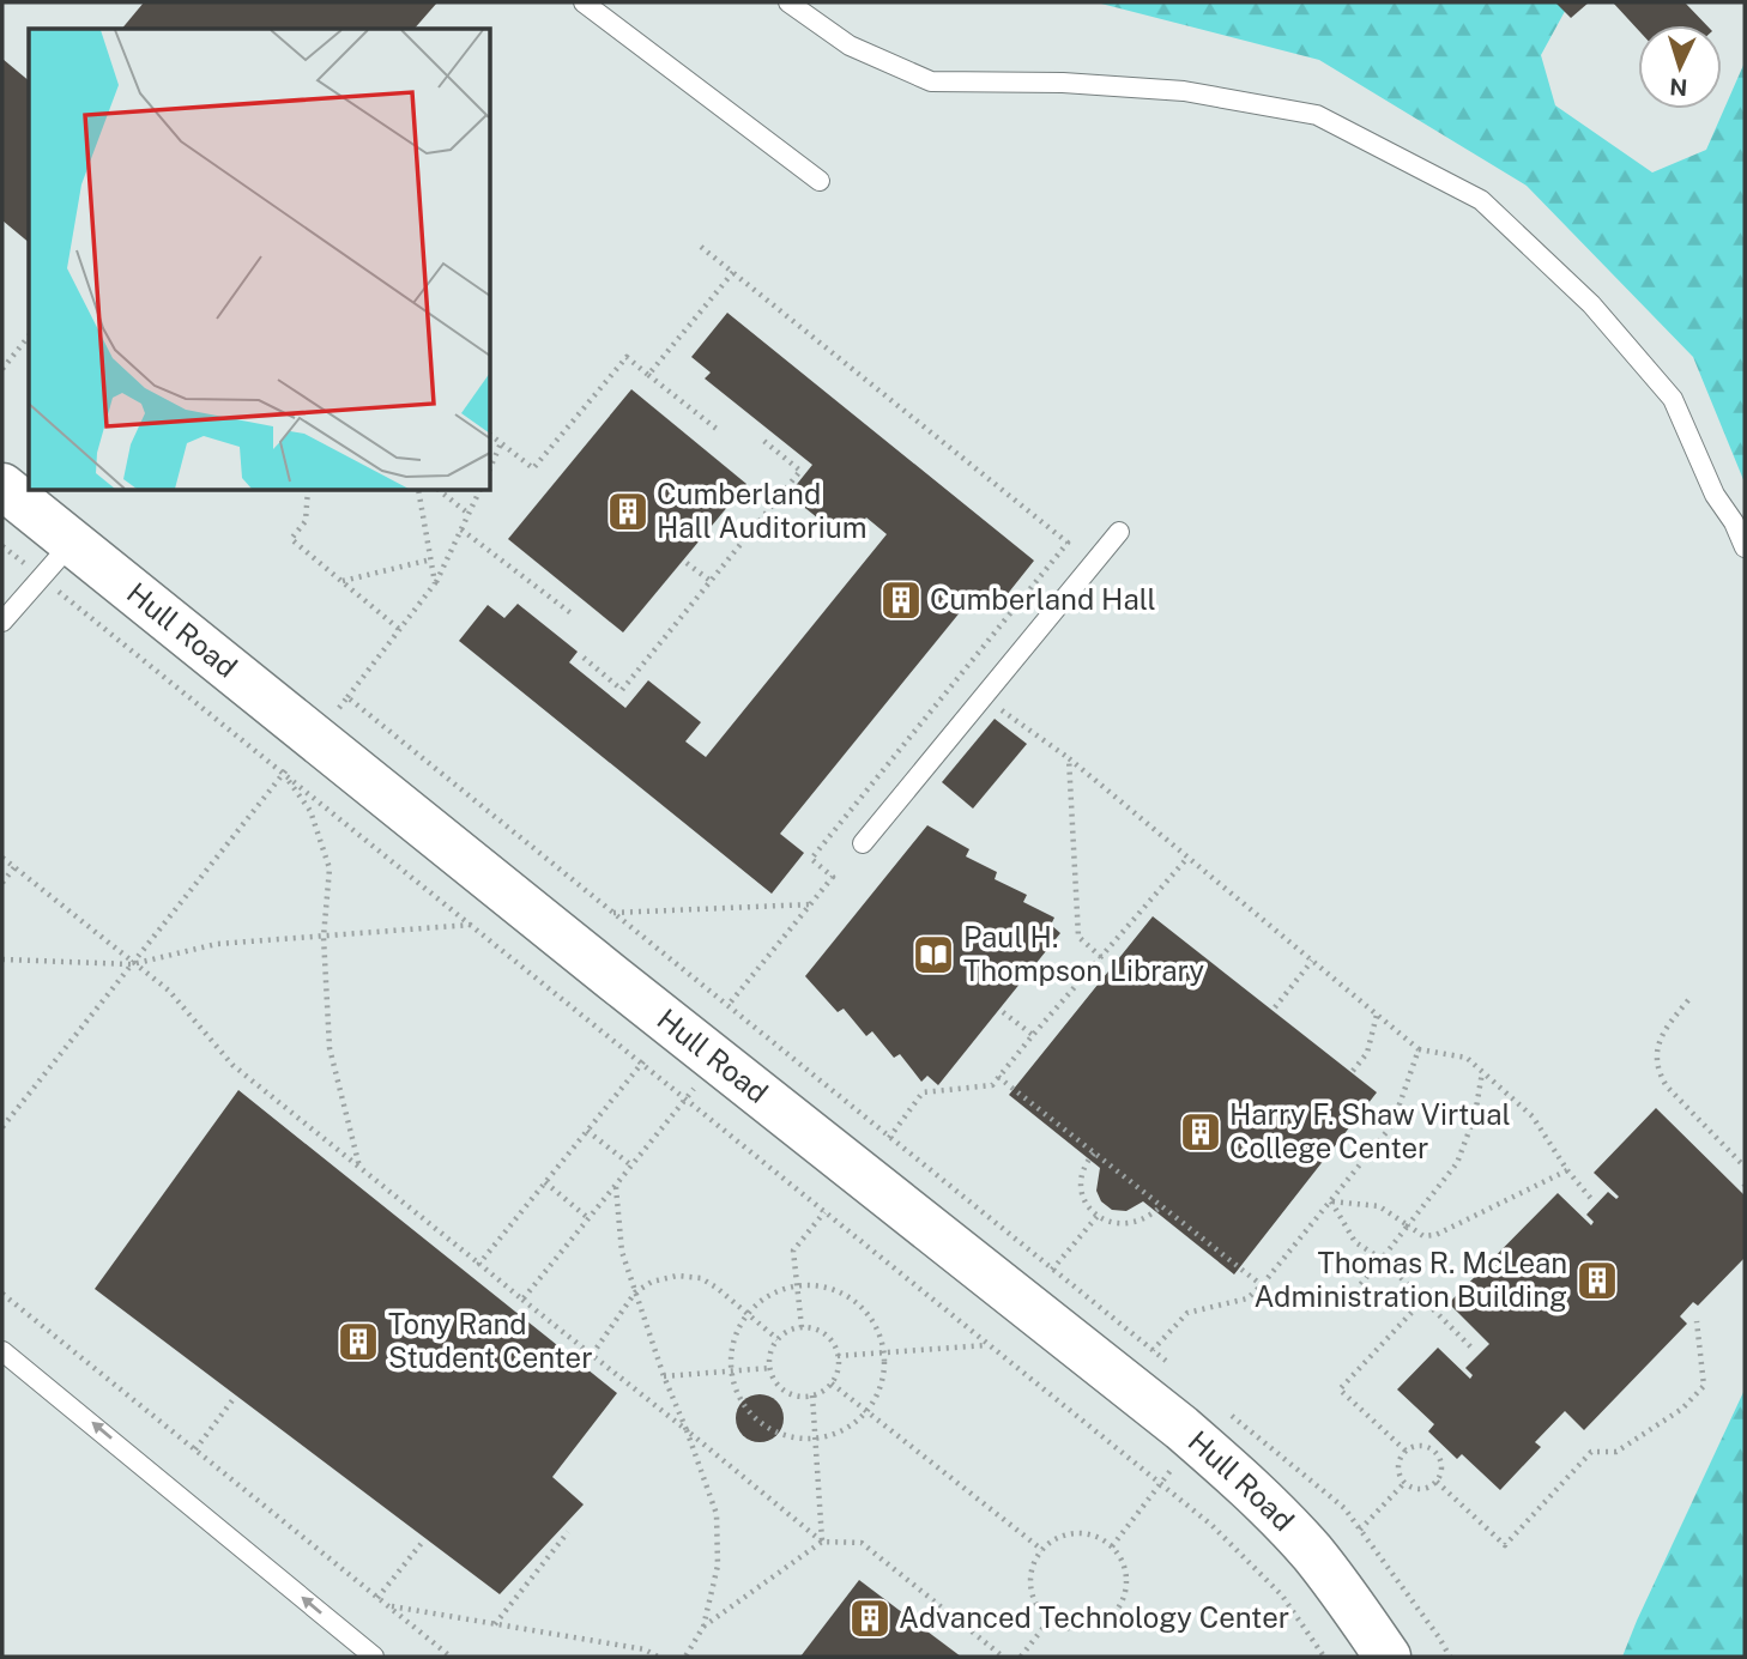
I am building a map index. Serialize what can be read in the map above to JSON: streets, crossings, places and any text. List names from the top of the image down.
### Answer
{
  "streets": {
    "street": ["Hull Road"]
  },
  "places": {
    "building": [
      "Cumberland Hall Auditorium",
      "Cumberland Hall",
      "Harry F. Shaw Virtual College Center",
      "Thomas R. McLean Administration Building",
      "Tony Rand Student Center",
      "Advanced Technology Center"
    ],
    "library": ["Paul H. Thompson Library"]
  },
  "north": "bottom"
}
